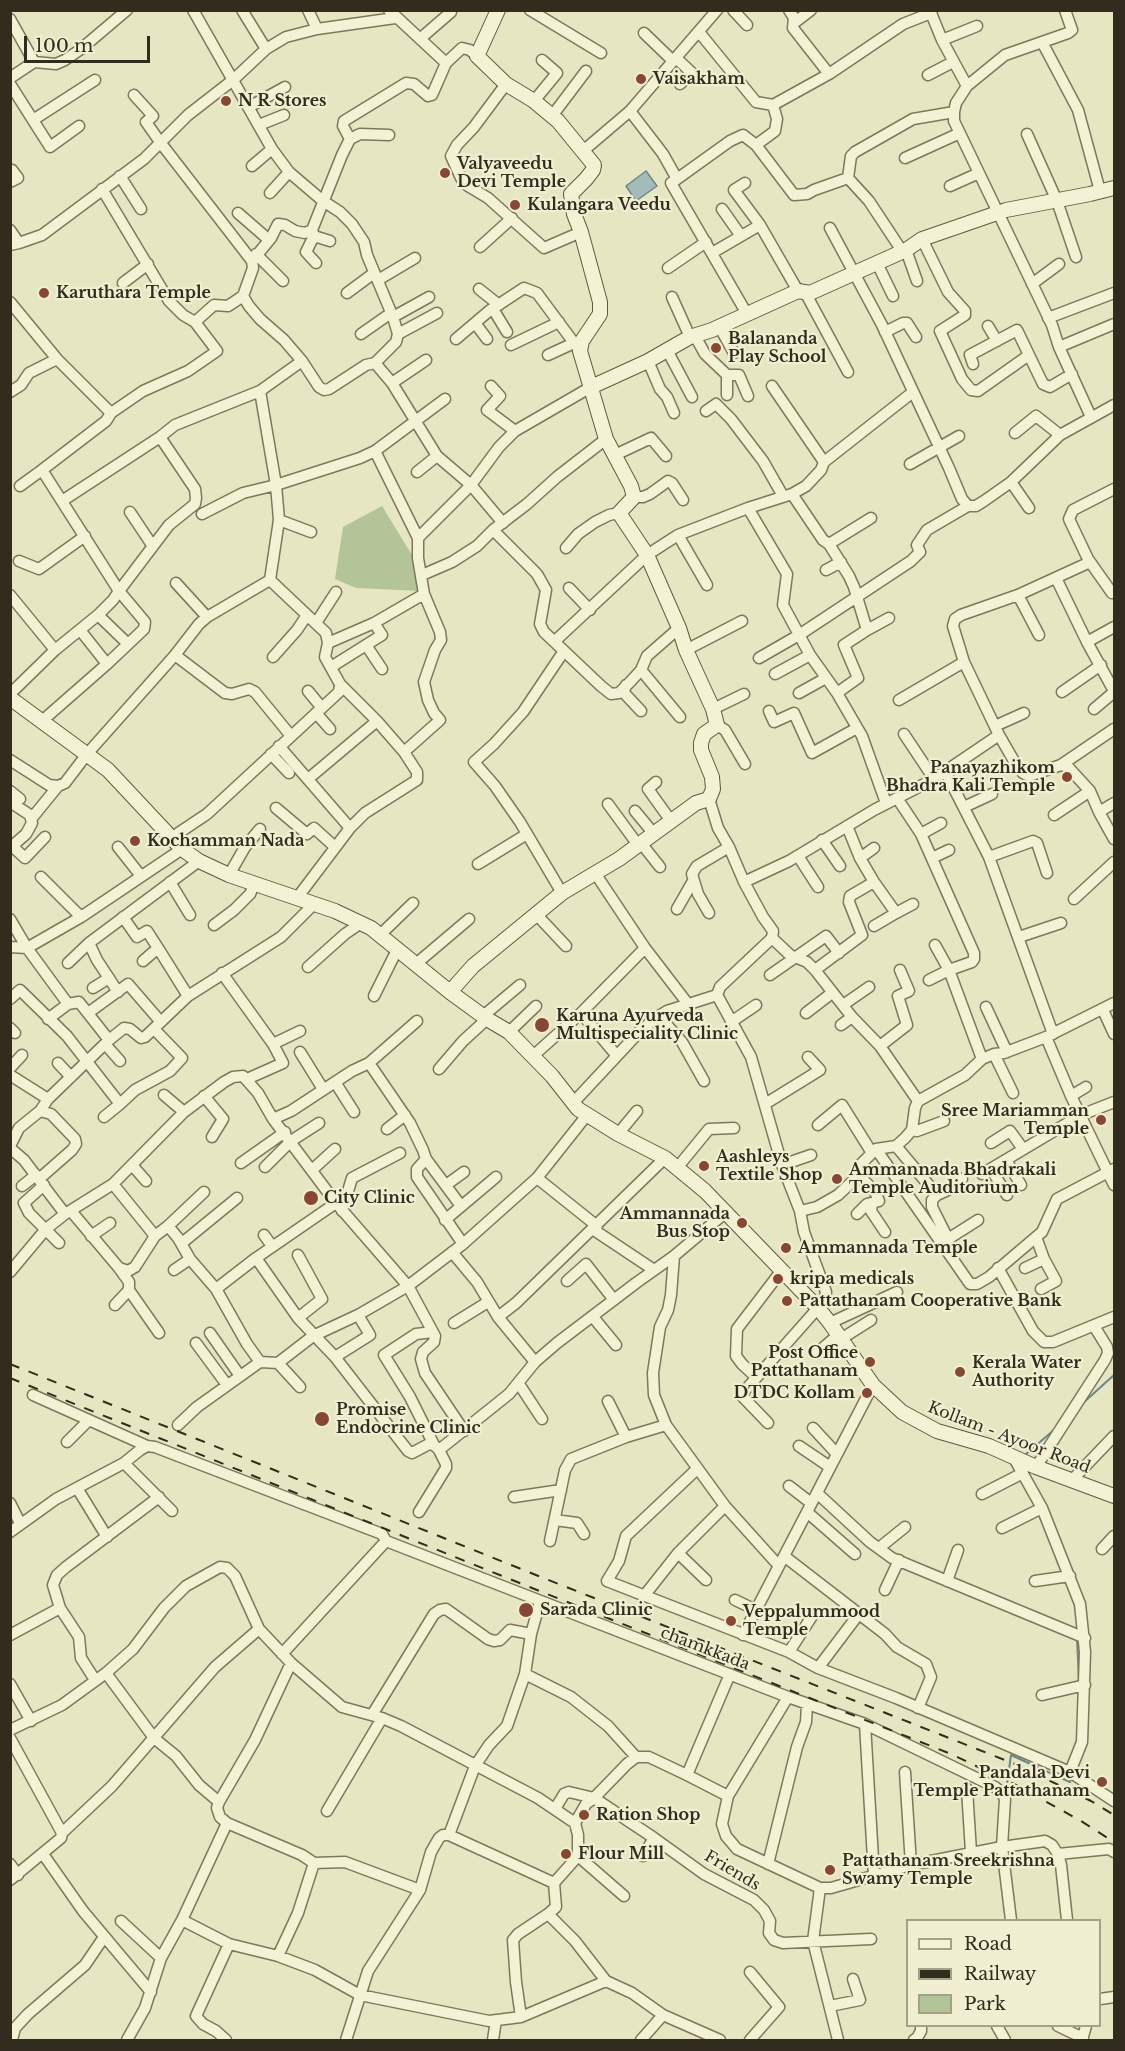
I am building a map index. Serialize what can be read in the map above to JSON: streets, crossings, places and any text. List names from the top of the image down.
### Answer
{
  "streets": {
    "street": ["Kollam - Ayoor Road", "chamkkada", "Friends"]
  },
  "places": [
    "Vaisakham",
    "N R Stores",
    "Valyaveedu Devi Temple",
    "Kulangara Veedu",
    "Karuthara Temple",
    "Balananda Play School",
    "Panayazhikom Bhadra Kali Temple",
    "Kochamman Nada",
    "Karuna Ayurveda Multispeciality Clinic",
    "Sree Mariamman Temple",
    "Aashleys Textile Shop",
    "Ammannada Bhadrakali Temple Auditorium",
    "City Clinic",
    "Ammannada Bus Stop",
    "Ammannada Temple",
    "kripa medicals",
    "Pattathanam Cooperative Bank",
    "Post Office Pattathanam",
    "Kerala Water Authority",
    "DTDC Kollam",
    "Promise Endocrine Clinic",
    "Sarada Clinic",
    "Veppalummood Temple",
    "Pandala Devi Temple Pattathanam",
    "Ration Shop",
    "Flour Mill",
    "Pattathanam Sreekrishna Swamy Temple"
  ],
  "legend": ["Road", "Railway", "Park"],
  "scale_bar": "100 m"
}
